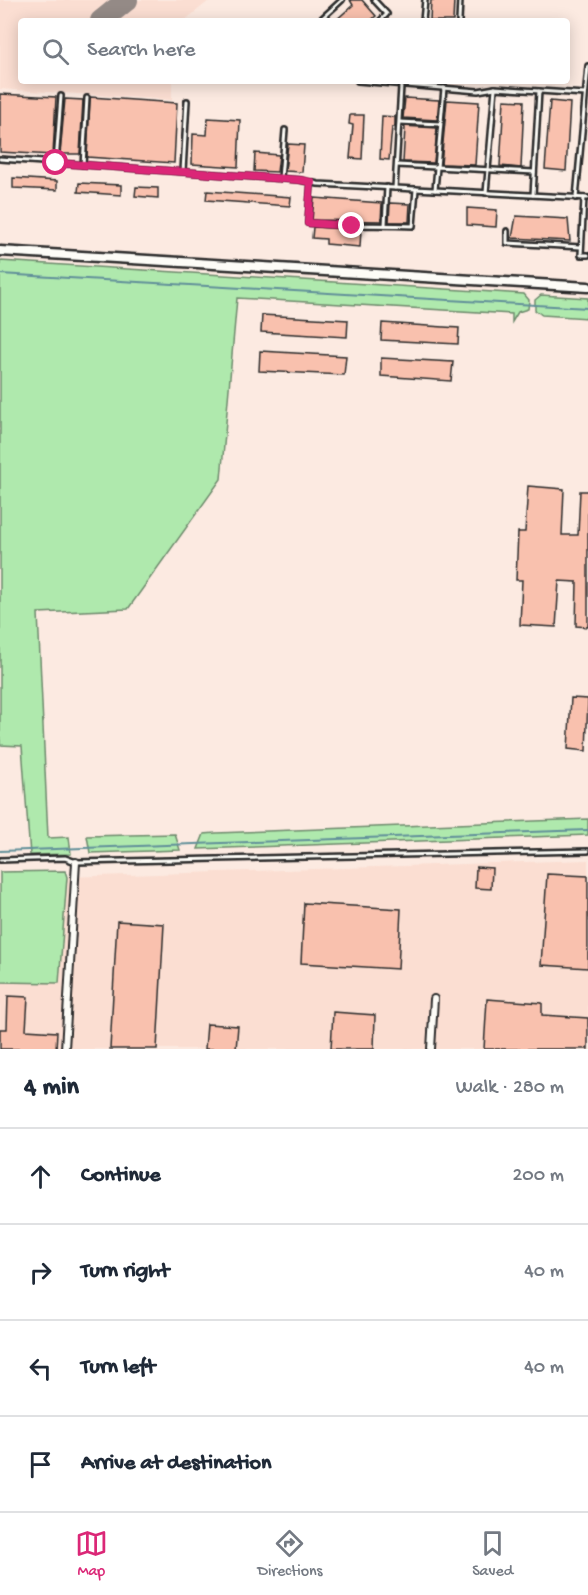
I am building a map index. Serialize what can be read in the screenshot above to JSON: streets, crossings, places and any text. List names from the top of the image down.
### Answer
{
  "page": {
    "search": "Search here",
    "heading": ["4 min", "Walk · 280 m"],
    "list": [
      ["Continue", "200 m"],
      ["Turn right", "40 m"],
      ["Turn left", "40 m"],
      "Arrive at destination"
    ],
    "nav": ["Map", "Directions", "Saved"]
  }
}
